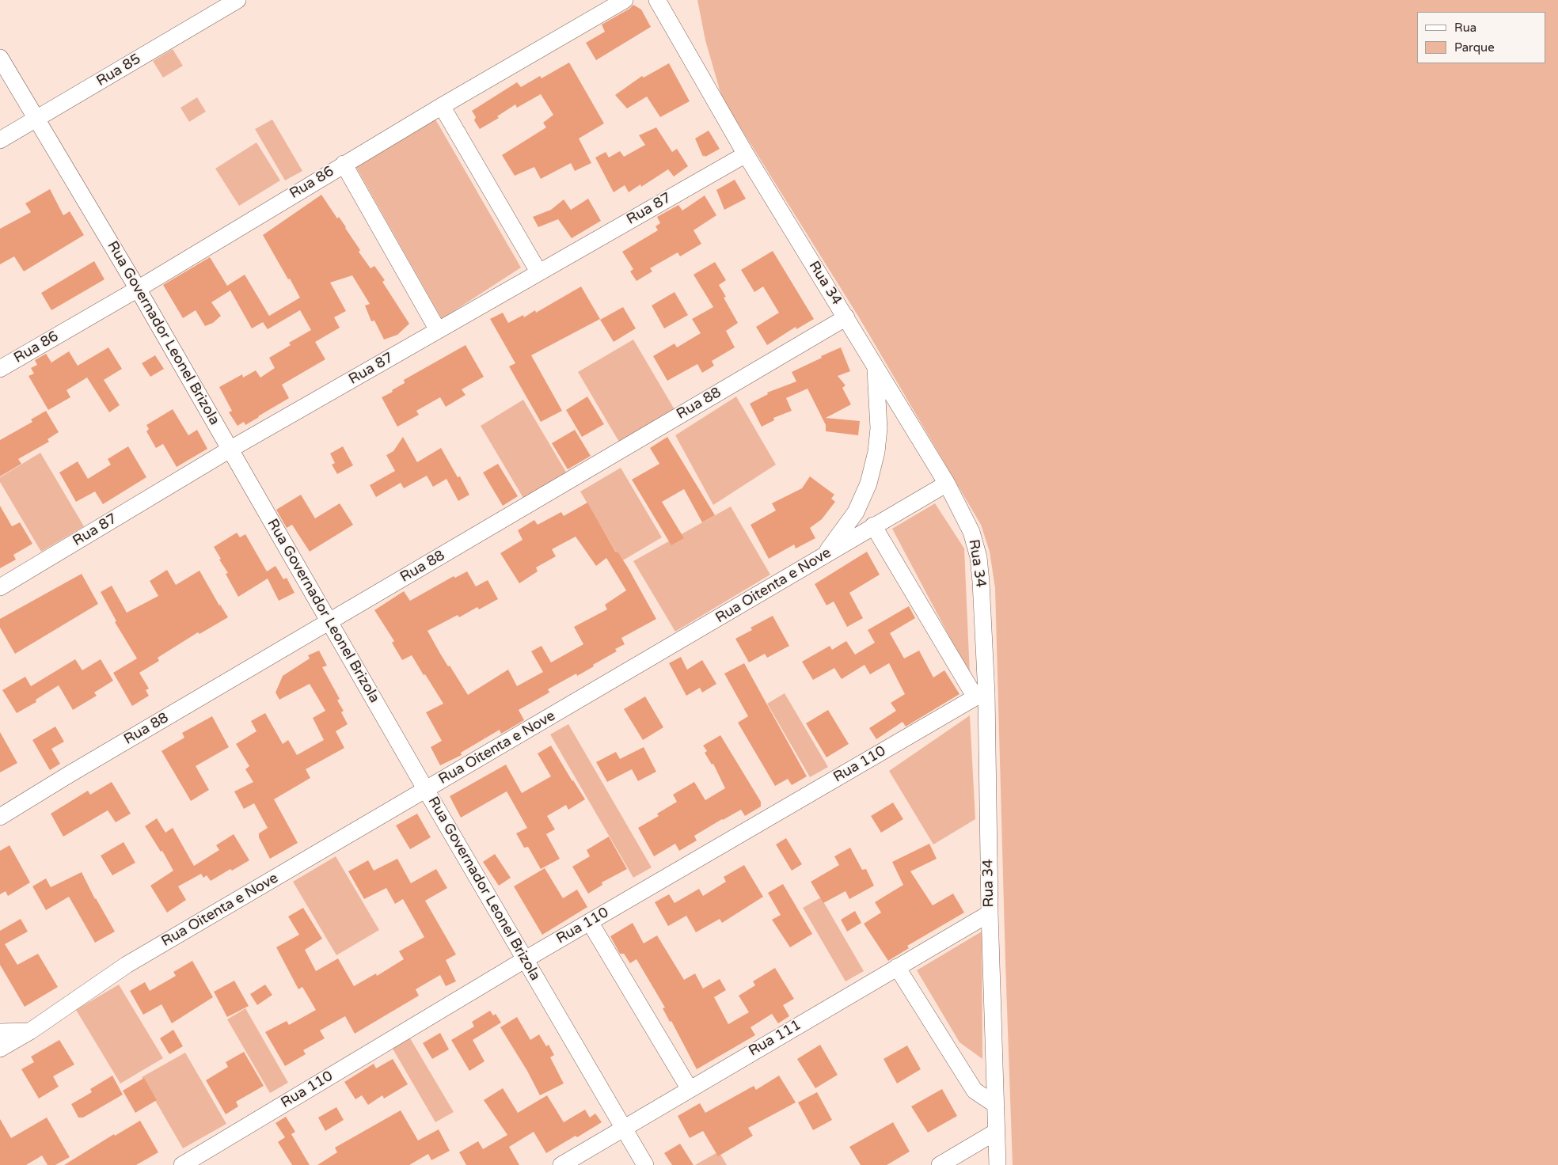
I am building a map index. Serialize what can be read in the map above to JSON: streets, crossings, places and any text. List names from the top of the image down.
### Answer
{
  "streets": {
    "street": [
      "Rua 85",
      "Rua 86",
      "Rua 87",
      "Rua 34",
      "Rua Governador Leonel Brizola",
      "Rua 88",
      "Rua Oitenta e Nove",
      "Rua 110",
      "Rua 111"
    ]
  },
  "crossings": [
    ["Rua 85", "Rua Governador Leonel Brizola"],
    ["Rua 86", "Rua Governador Leonel Brizola"],
    ["Rua 87", "Rua 34"],
    ["Rua 87", "Rua Governador Leonel Brizola"],
    ["Rua 34", "Rua 88"],
    ["Rua 34", "Rua Oitenta e Nove"],
    ["Rua 34", "Rua 110"],
    ["Rua 34", "Rua 111"],
    ["Rua Governador Leonel Brizola", "Rua 88"],
    ["Rua Governador Leonel Brizola", "Rua Oitenta e Nove"],
    ["Rua Governador Leonel Brizola", "Rua 110"],
    ["Rua Governador Leonel Brizola", "Rua 111"]
  ],
  "legend": ["Rua", "Parque"]
}
